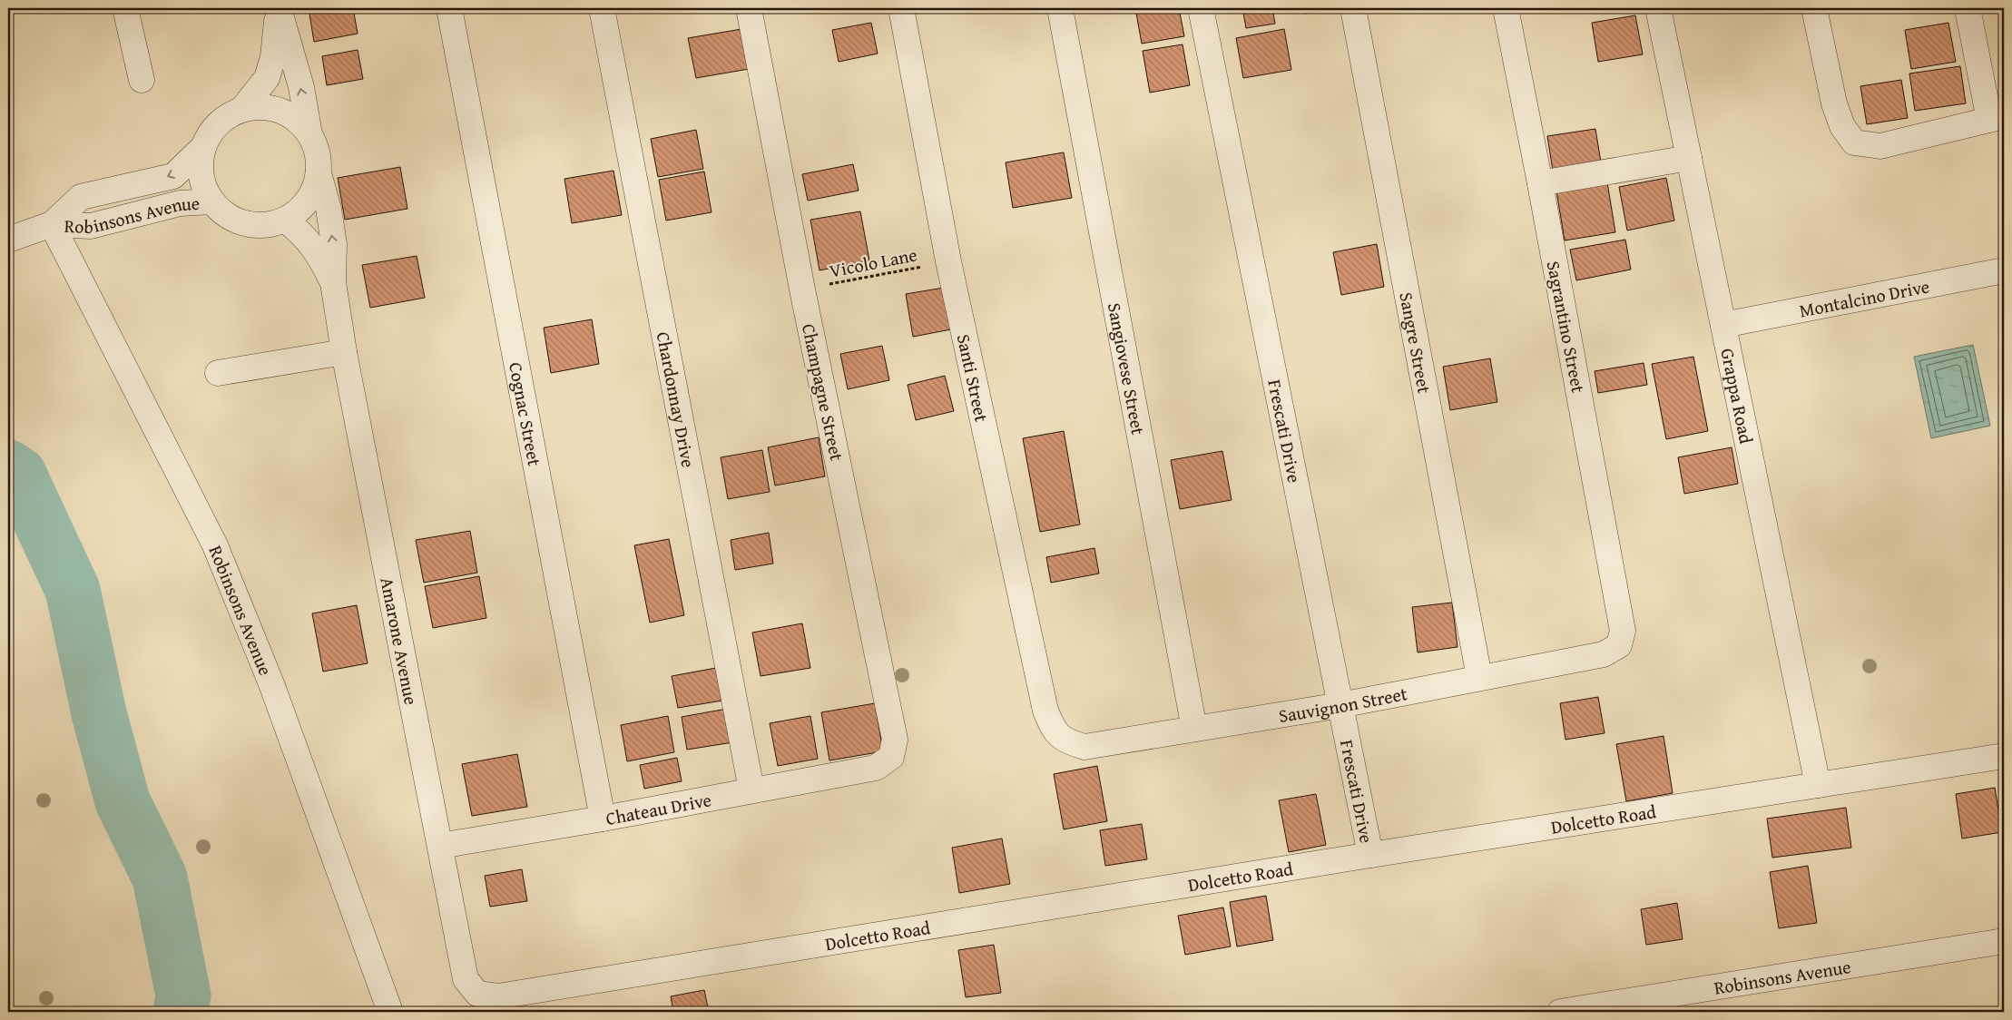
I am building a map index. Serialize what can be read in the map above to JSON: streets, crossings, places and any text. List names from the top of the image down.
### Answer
{
  "streets": {
    "street": [
      "Robinsons Avenue",
      "Montalcino Drive",
      "Sagrantino Street",
      "Sangre Street",
      "Sangiovese Street",
      "Santi Street",
      "Champagne Street",
      "Grappa Road",
      "Chardonnay Drive",
      "Cognac Street",
      "Frescati Drive",
      "Amarone Avenue",
      "Sauvignon Street",
      "Chateau Drive",
      "Dolcetto Road"
    ],
    "path": ["Vicolo Lane"]
  },
  "crossings": [
    ["Robinsons Avenue", "Amarone Avenue"],
    ["Vicolo Lane", "Santi Street"],
    ["Vicolo Lane", "Champagne Street"],
    ["Montalcino Drive", "Grappa Road"],
    ["Sagrantino Street", "Sauvignon Street"],
    ["Sangre Street", "Sauvignon Street"],
    ["Sangiovese Street", "Sauvignon Street"],
    ["Santi Street", "Sauvignon Street"],
    ["Champagne Street", "Chateau Drive"],
    ["Grappa Road", "Dolcetto Road"],
    ["Chardonnay Drive", "Chateau Drive"],
    ["Cognac Street", "Chateau Drive"],
    ["Frescati Drive", "Sauvignon Street"],
    ["Frescati Drive", "Dolcetto Road"],
    ["Amarone Avenue", "Chateau Drive"],
    ["Amarone Avenue", "Dolcetto Road"]
  ]
}
